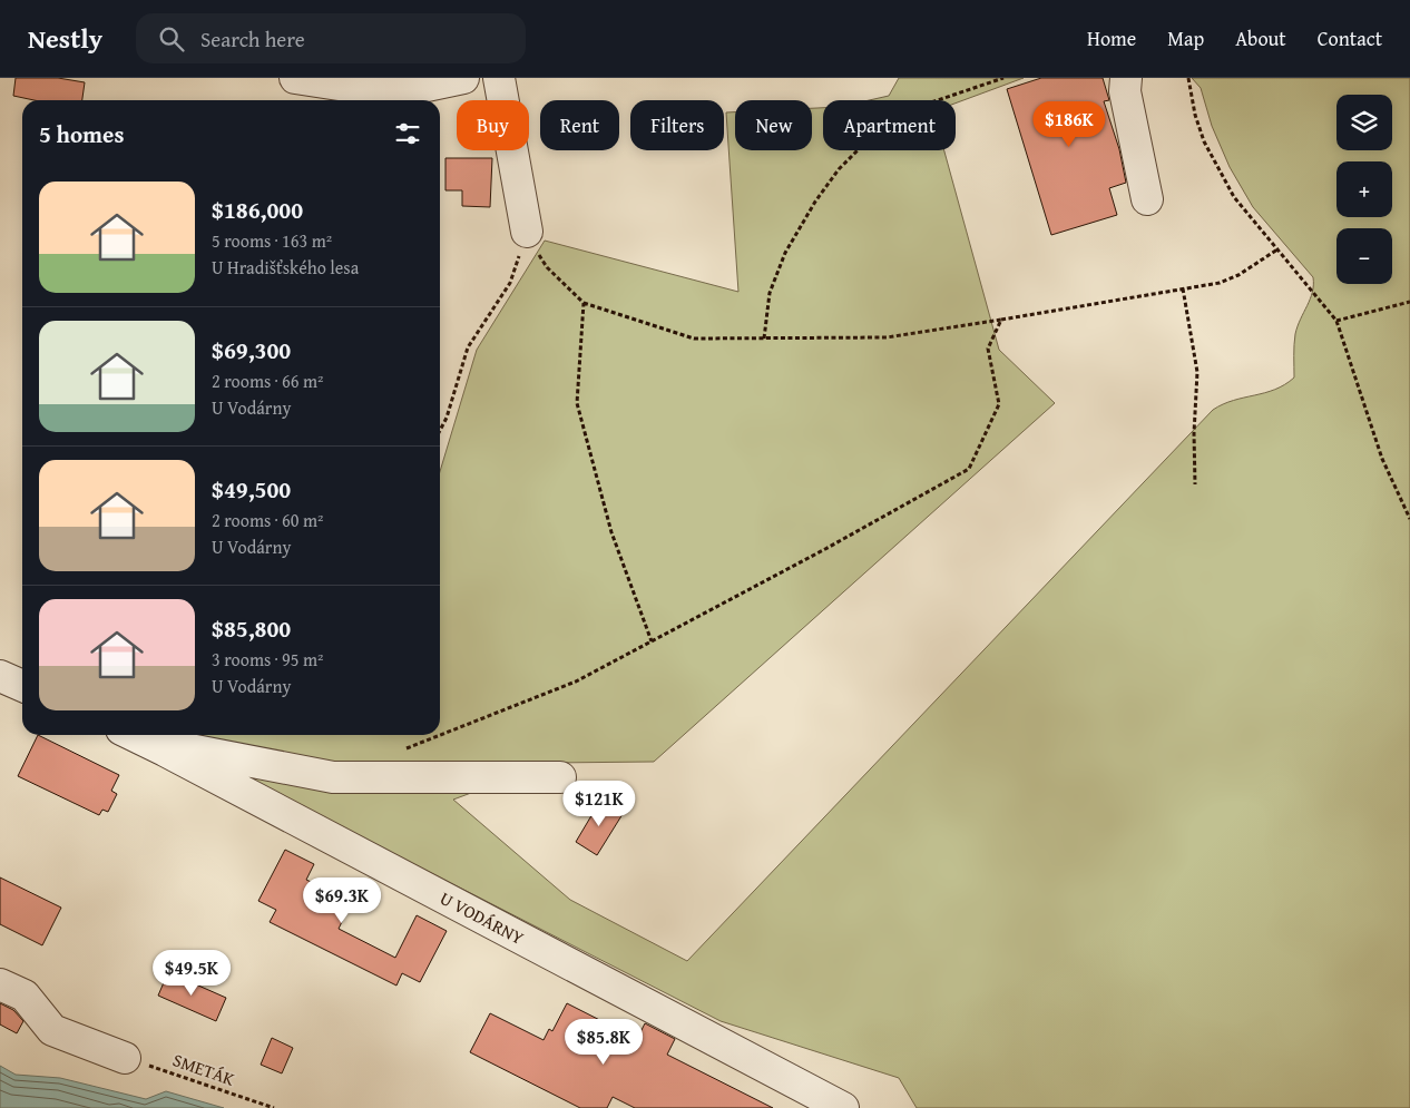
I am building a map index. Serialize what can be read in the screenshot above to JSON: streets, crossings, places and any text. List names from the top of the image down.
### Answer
{
  "streets": {
    "street": ["U VODÁRNY"],
    "path": ["SMETÁK"]
  },
  "page": {
    "header": "Nestly",
    "search": "Search here",
    "nav": [
      "Home",
      "Map",
      "About",
      "Contact"
    ],
    "map_buttons": ["+", "−"],
    "chip": [
      "Buy",
      "Rent",
      "Filters",
      "New",
      "Apartment"
    ],
    "heading": "5 homes",
    "price": [
      "$186K",
      "$121K",
      "$69.3K",
      "$49.5K",
      "$85.8K"
    ],
    "list": [
      {
        "name": "$186,000",
        "note": "5 rooms · 163 m² · U Hradišťského lesa"
      },
      {
        "name": "$69,300",
        "note": "2 rooms · 66 m² · U Vodárny"
      },
      {
        "name": "$49,500",
        "note": "2 rooms · 60 m² · U Vodárny"
      },
      {
        "name": "$85,800",
        "note": "3 rooms · 95 m² · U Vodárny"
      }
    ]
  }
}
